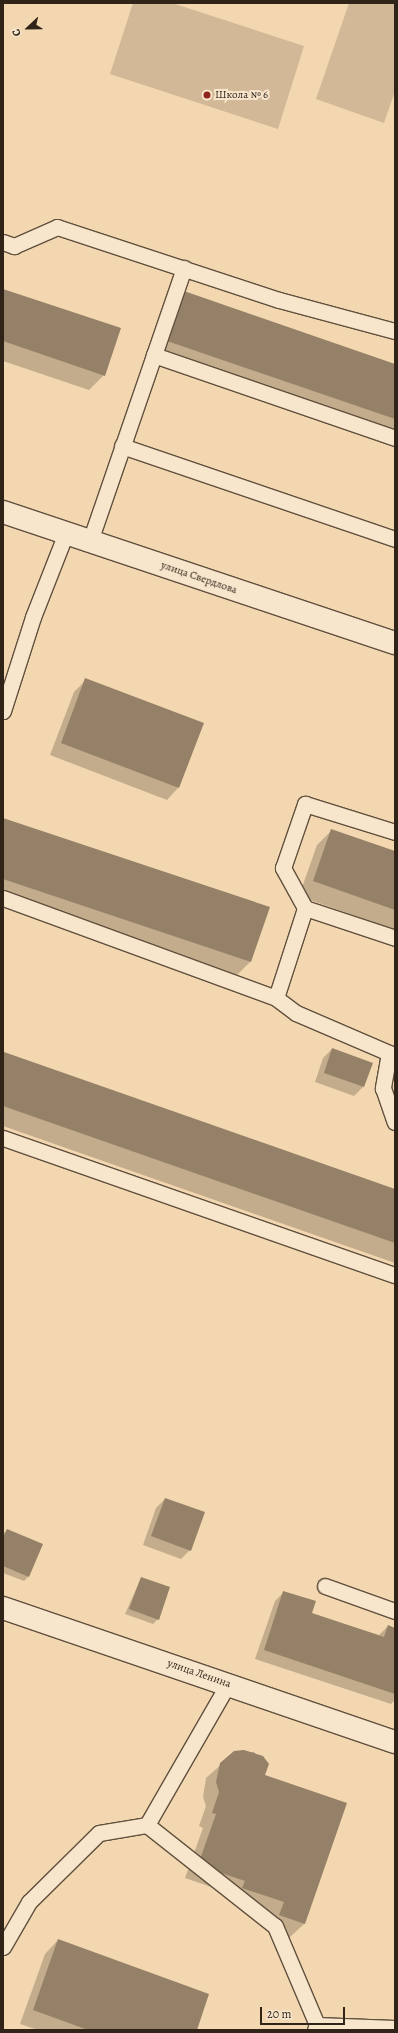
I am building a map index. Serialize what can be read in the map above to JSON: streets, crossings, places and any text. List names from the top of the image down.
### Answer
{
  "streets": {
    "main road": ["улица Свердлова", "улица Ленина"]
  },
  "places": ["Школа № 6"],
  "scale_bar": "20 m",
  "north": "left"
}
